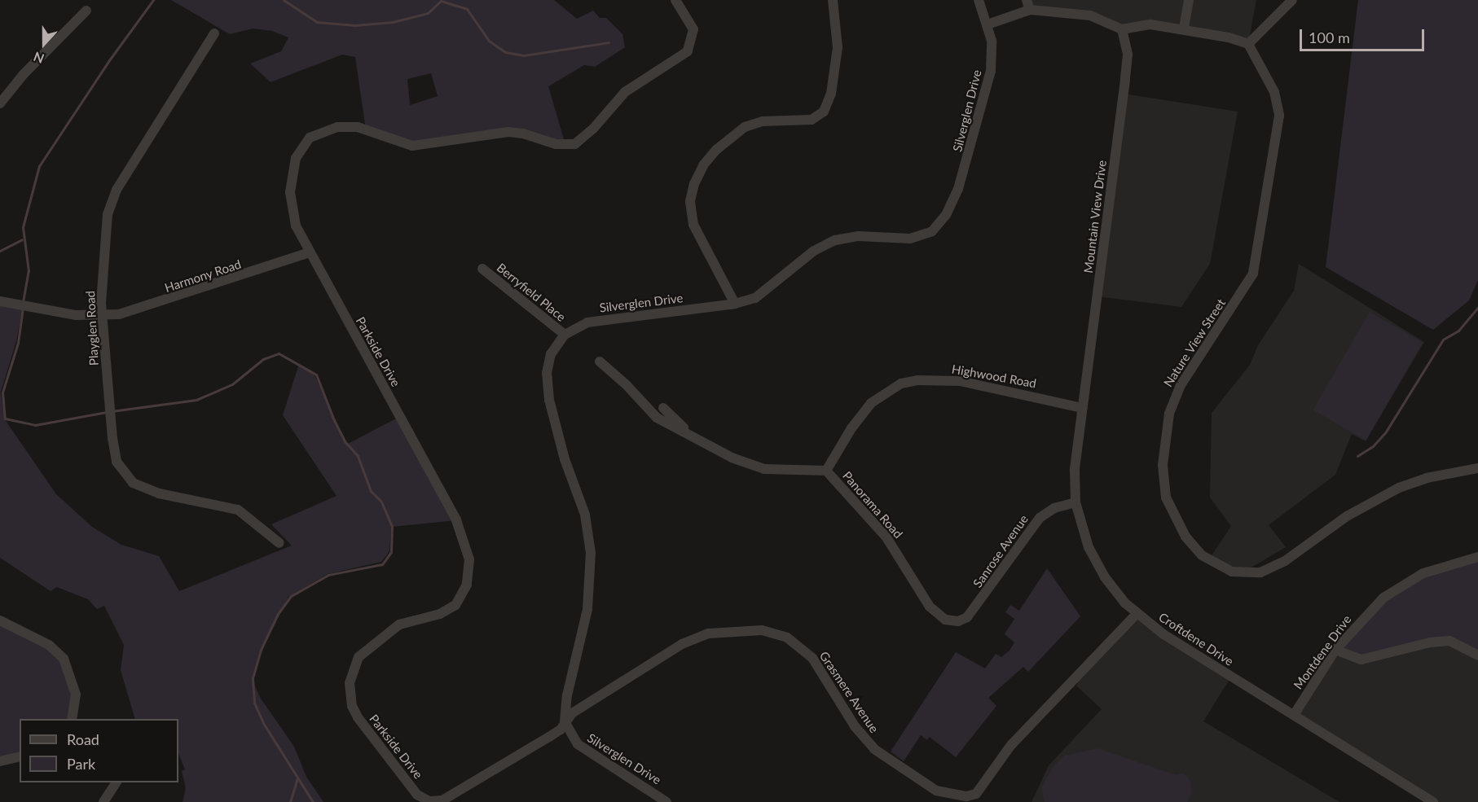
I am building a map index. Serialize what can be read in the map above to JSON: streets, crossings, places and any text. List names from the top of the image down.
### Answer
{
  "streets": {
    "street": [
      "Silverglen Drive",
      "Mountain View Drive",
      "Harmony Road",
      "Berryfield Place",
      "Playglen Road",
      "Nature View Street",
      "Parkside Drive",
      "Highwood Road",
      "Panorama Road",
      "Sanrose Avenue",
      "Croftdene Drive",
      "Montdene Drive",
      "Grasmere Avenue"
    ]
  },
  "crossings": [
    ["Silverglen Drive", "Berryfield Place"],
    ["Silverglen Drive", "Parkside Drive"],
    ["Silverglen Drive", "Grasmere Avenue"],
    ["Mountain View Drive", "Highwood Road"],
    ["Mountain View Drive", "Croftdene Drive"],
    ["Harmony Road", "Playglen Road"],
    ["Harmony Road", "Parkside Drive"],
    ["Parkside Drive", "Grasmere Avenue"],
    ["Highwood Road", "Panorama Road"],
    ["Highwood Road", "Croftdene Drive"],
    ["Panorama Road", "Sanrose Avenue"],
    ["Sanrose Avenue", "Croftdene Drive"],
    ["Croftdene Drive", "Montdene Drive"],
    ["Croftdene Drive", "Grasmere Avenue"]
  ],
  "legend": ["Road", "Park"],
  "scale_bar": "100 m",
  "north": "bottom"
}
